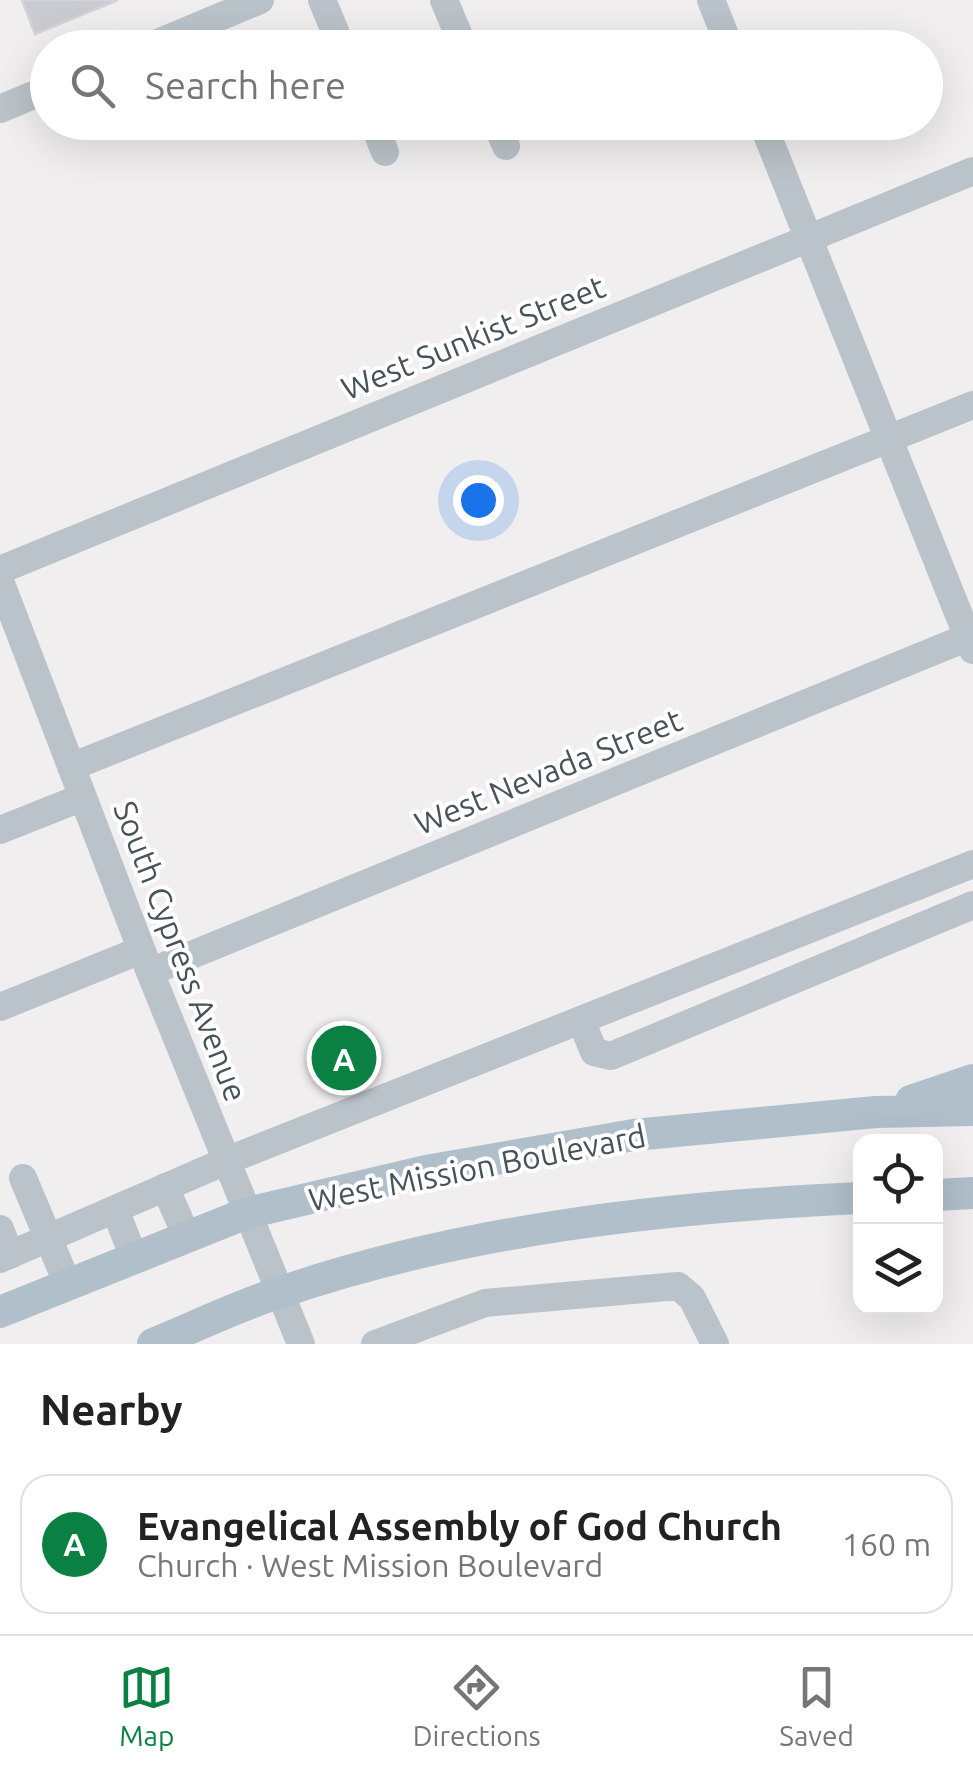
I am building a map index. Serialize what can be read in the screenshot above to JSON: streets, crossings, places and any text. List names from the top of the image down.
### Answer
{
  "streets": {
    "main road": ["West Mission Boulevard"],
    "street": ["West Sunkist Street", "West Nevada Street", "South Cypress Avenue"]
  },
  "crossings": [
    ["West Nevada Street", "South Cypress Avenue"],
    ["South Cypress Avenue", "West Mission Boulevard"]
  ],
  "page": {
    "search": "Search here",
    "pins": "A",
    "heading": "Nearby",
    "list": [
      {
        "mark": "A",
        "name": "Evangelical Assembly of God Church",
        "note": "Church · West Mission Boulevard",
        "value": "160 m"
      }
    ],
    "nav": ["Map", "Directions", "Saved"]
  }
}
